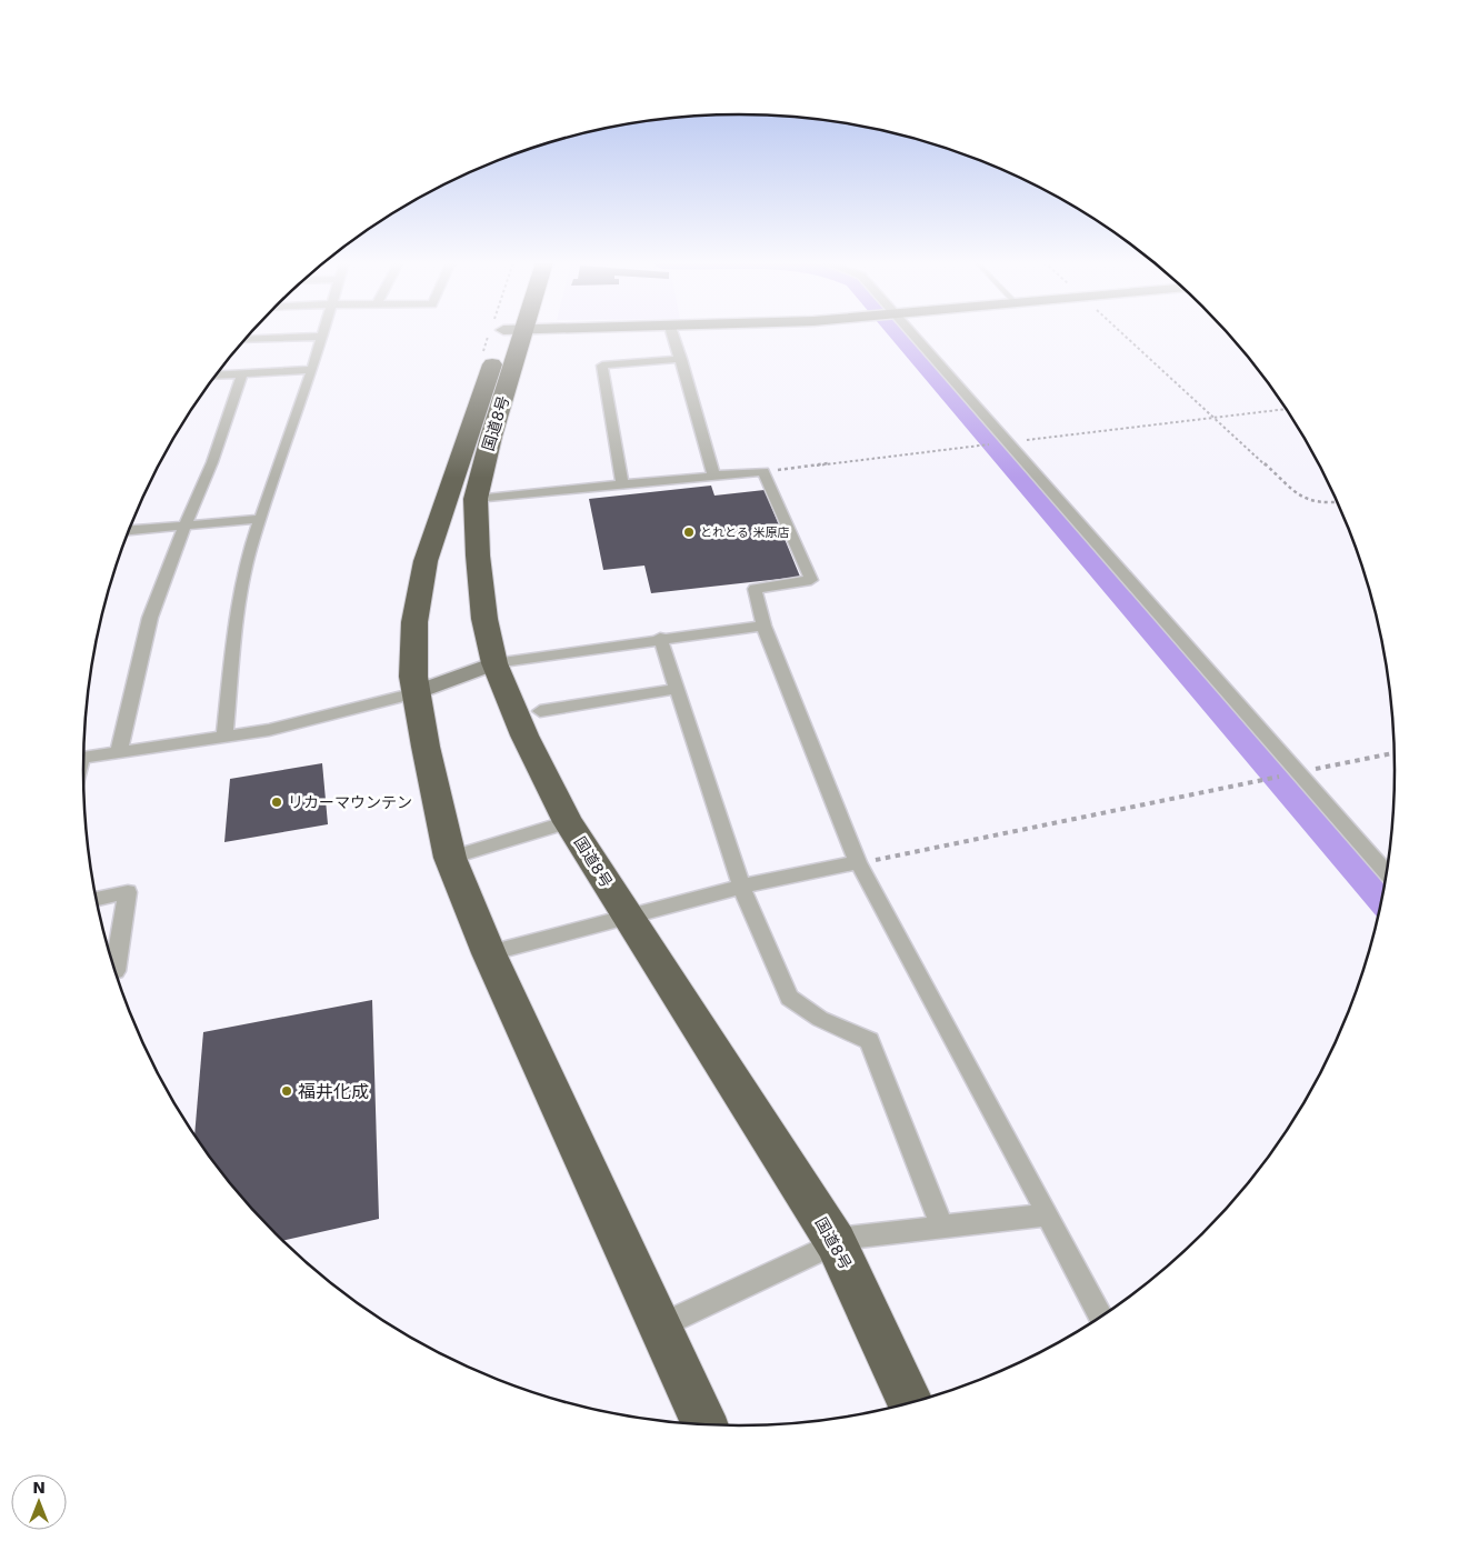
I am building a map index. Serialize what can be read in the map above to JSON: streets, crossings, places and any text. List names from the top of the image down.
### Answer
{
  "streets": {
    "highway": ["国道8号"]
  },
  "places": ["とれとる 米原店", "リカーマウンテン", "福井化成"],
  "north": "top"
}
